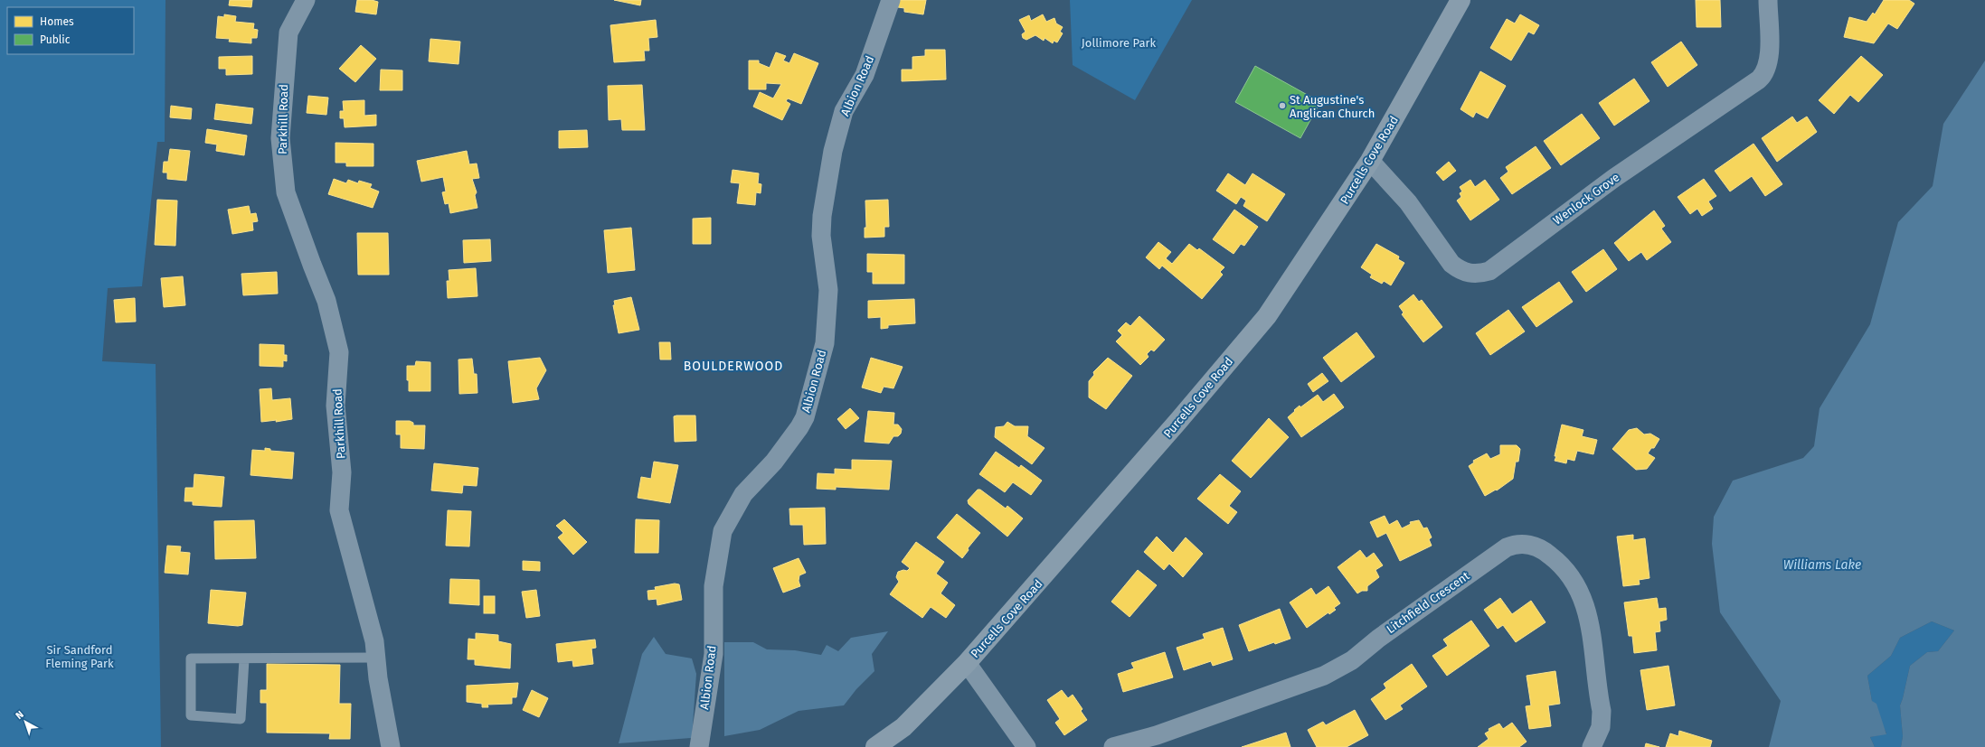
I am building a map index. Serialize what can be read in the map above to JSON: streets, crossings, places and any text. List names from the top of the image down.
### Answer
{
  "streets": {
    "main road": ["Purcells Cove Road"],
    "street": [
      "Albion Road",
      "Parkhill Road",
      "Wenlock Grove",
      "Litchfield Crescent"
    ]
  },
  "crossings": [
    ["Purcells Cove Road", "Wenlock Grove"]
  ],
  "districts": ["BOULDERWOOD"],
  "water": ["Williams Lake"],
  "parks": ["Jollimore Park", "Sir Sandford Fleming Park"],
  "places": ["St Augustine's Anglican Church"],
  "legend": ["Homes", "Public"],
  "north": "top left"
}
